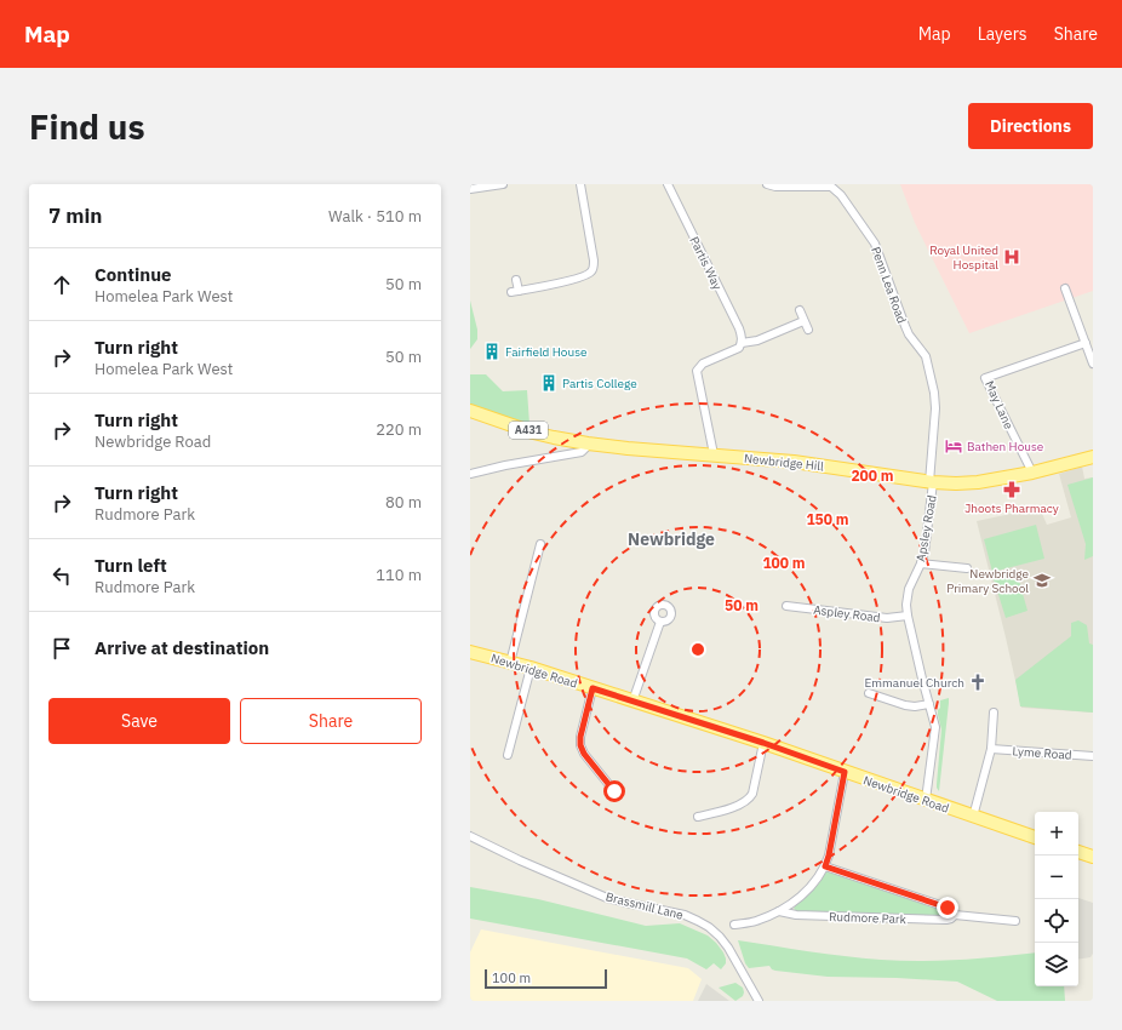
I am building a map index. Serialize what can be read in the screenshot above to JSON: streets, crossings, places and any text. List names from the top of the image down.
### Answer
{
  "streets": {
    "main road": ["A431", "Newbridge Hill", "Newbridge Road"],
    "street": [
      "Partis Way",
      "Penn Lea Road",
      "May Lane",
      "Apsley Road",
      "Aspley Road",
      "Lyme Road",
      "Brassmill Lane",
      "Rudmore Park"
    ]
  },
  "crossings": [
    ["Penn Lea Road", "Newbridge Hill"],
    ["Penn Lea Road", "Apsley Road"],
    ["May Lane", "Newbridge Hill"],
    ["A431", "Newbridge Hill"],
    ["Newbridge Hill", "Apsley Road"],
    ["Apsley Road", "Aspley Road"],
    ["Apsley Road", "Newbridge Road"]
  ],
  "districts": ["Newbridge"],
  "places": {
    "hospital": ["Royal United Hospital"],
    "building": ["Fairfield House", "Partis College"],
    "hotel": ["Bathen House"],
    "pharmacy": ["Jhoots Pharmacy"],
    "school or university": ["Newbridge Primary School"],
    "church": ["Emmanuel Church"]
  },
  "scale_bar": "100 m",
  "page": {
    "header": "Map",
    "nav": ["Map", "Layers", "Share"],
    "buttons": [
      "Directions",
      ["Save", "Share"]
    ],
    "title": "Find us",
    "heading": ["7 min", "Walk · 510 m"],
    "list": [
      ["Continue", "Homelea Park West", "50 m"],
      ["Turn right", "Homelea Park West", "50 m"],
      ["Turn right", "Newbridge Road", "220 m"],
      ["Turn right", "Rudmore Park", "80 m"],
      ["Turn left", "Rudmore Park", "110 m"],
      "Arrive at destination"
    ],
    "map_buttons": ["+", "−"],
    "scale": "100 m"
  },
  "rings": [
    "200 m",
    "150 m",
    "100 m",
    "50 m"
  ]
}
